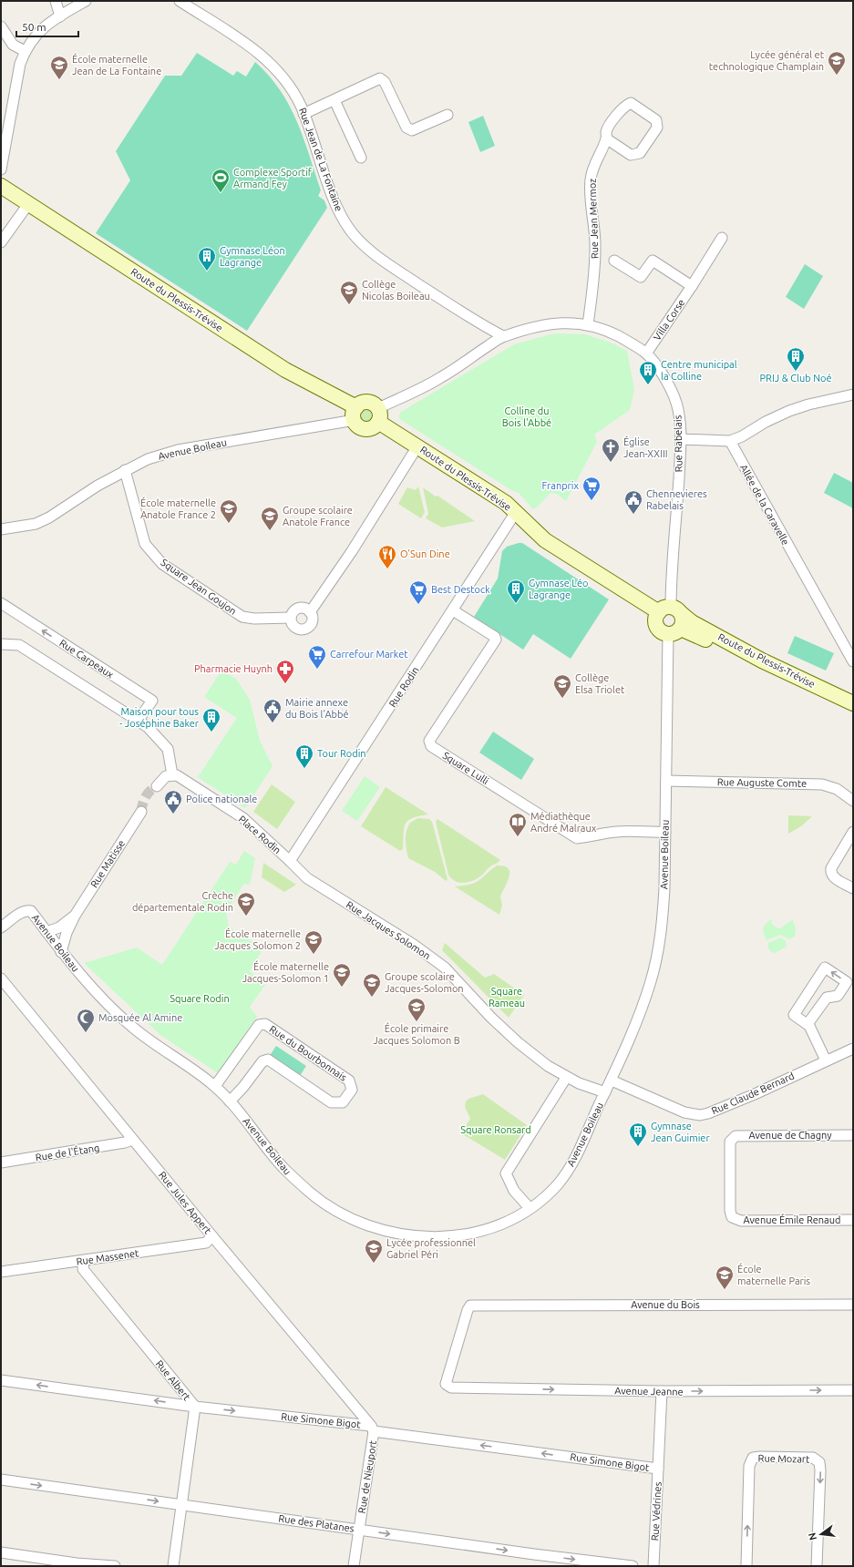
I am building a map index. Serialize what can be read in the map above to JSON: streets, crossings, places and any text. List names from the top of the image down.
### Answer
{
  "streets": {
    "main road": ["Route du Plessis-Trévise"],
    "street": [
      "Rue Jean de La Fontaine",
      "Rue Jean Mermoz",
      "Villa Corse",
      "Rue Rabelais",
      "Avenue Boileau",
      "Allée de la Caravelle",
      "Square Jean Goujon",
      "Rue Carpeaux",
      "Rue Rodin",
      "Square Lulli",
      "Rue Auguste Comte",
      "Place Rodin",
      "Rue Matisse",
      "Rue Jacques Solomon",
      "Rue du Bourbonnais",
      "Rue Claude Bernard",
      "Avenue de Chagny",
      "Rue de l'Étang",
      "Rue Jules Appert",
      "Avenue Émile Renaud",
      "Rue Massenet",
      "Avenue du Bois",
      "Rue Albert",
      "Avenue Jeanne",
      "Rue Simone Bigot",
      "Rue Mozart",
      "Rue de Nieuport",
      "Rue Védrines",
      "Rue des Platanes"
    ]
  },
  "crossings": [
    ["Rue Jean de La Fontaine", "Rue Rabelais"],
    ["Rue Jean Mermoz", "Rue Rabelais"],
    ["Route du Plessis-Trévise", "Rue Rabelais"],
    ["Route du Plessis-Trévise", "Avenue Boileau"],
    ["Route du Plessis-Trévise", "Rue Rodin"],
    ["Villa Corse", "Rue Rabelais"],
    ["Rue Rabelais", "Avenue Boileau"],
    ["Avenue Boileau", "Square Jean Goujon"],
    ["Avenue Boileau", "Square Lulli"],
    ["Avenue Boileau", "Rue Auguste Comte"],
    ["Avenue Boileau", "Rue Matisse"],
    ["Avenue Boileau", "Rue Jacques Solomon"],
    ["Avenue Boileau", "Rue du Bourbonnais"],
    ["Avenue Boileau", "Rue Claude Bernard"],
    ["Rue Rodin", "Square Lulli"],
    ["Rue Rodin", "Place Rodin"],
    ["Rue Rodin", "Rue Jacques Solomon"],
    ["Place Rodin", "Rue Jacques Solomon"],
    ["Avenue de Chagny", "Avenue Émile Renaud"],
    ["Rue de l'Étang", "Rue Jules Appert"],
    ["Rue Jules Appert", "Rue Massenet"],
    ["Rue Jules Appert", "Rue Simone Bigot"],
    ["Rue Jules Appert", "Rue de Nieuport"],
    ["Rue Massenet", "Rue Albert"],
    ["Avenue du Bois", "Avenue Jeanne"],
    ["Rue Albert", "Rue Simone Bigot"],
    ["Rue Albert", "Rue des Platanes"],
    ["Avenue Jeanne", "Rue Védrines"],
    ["Rue Simone Bigot", "Rue de Nieuport"],
    ["Rue Simone Bigot", "Rue Védrines"],
    ["Rue de Nieuport", "Rue des Platanes"]
  ],
  "one_way": ["Avenue Jeanne", "Rue des Platanes"],
  "parks": [
    "Colline du Bois l'Abbé",
    "Square Rameau",
    "Square Rodin",
    "Square Ronsard"
  ],
  "places": {
    "school or university": [
      "Lycée général et technologique Champlain",
      "École maternelle Jean de La Fontaine",
      "Collège Nicolas Boileau",
      "École maternelle Anatole France 2",
      "Groupe scolaire Anatole France",
      "Collège Elsa Triolet",
      "Crèche départementale Rodin",
      "École maternelle Jacques Solomon 2",
      "École maternelle Jacques-Solomon 1",
      "Groupe scolaire Jacques-Solomon",
      "École primaire Jacques Solomon B",
      "Lycée professionnel Gabriel Péri",
      "École maternelle Paris"
    ],
    "sports": ["Complexe Sportif Armand Fey"],
    "building": [
      "Gymnase Léon Lagrange",
      "PRIJ & Club Noé",
      "Centre municipal la Colline",
      "Gymnase Léo Lagrange",
      "Maison pour tous - Joséphine Baker",
      "Tour Rodin",
      "Gymnase Jean Guimier"
    ],
    "church": ["Église Jean-XXIII"],
    "supermarket": ["Franprix", "Best Destock", "Carrefour Market"],
    "public building": ["Chennevieres Rabelais", "Mairie annexe du Bois l'Abbé", "Police nationale"],
    "restaurant": ["O’Sun Dine"],
    "pharmacy": ["Pharmacie Huynh"],
    "library": ["Médiathèque André Malraux"],
    "mosque": ["Mosquée Al Amine"]
  },
  "scale_bar": "50 m",
  "north": "left"
}
